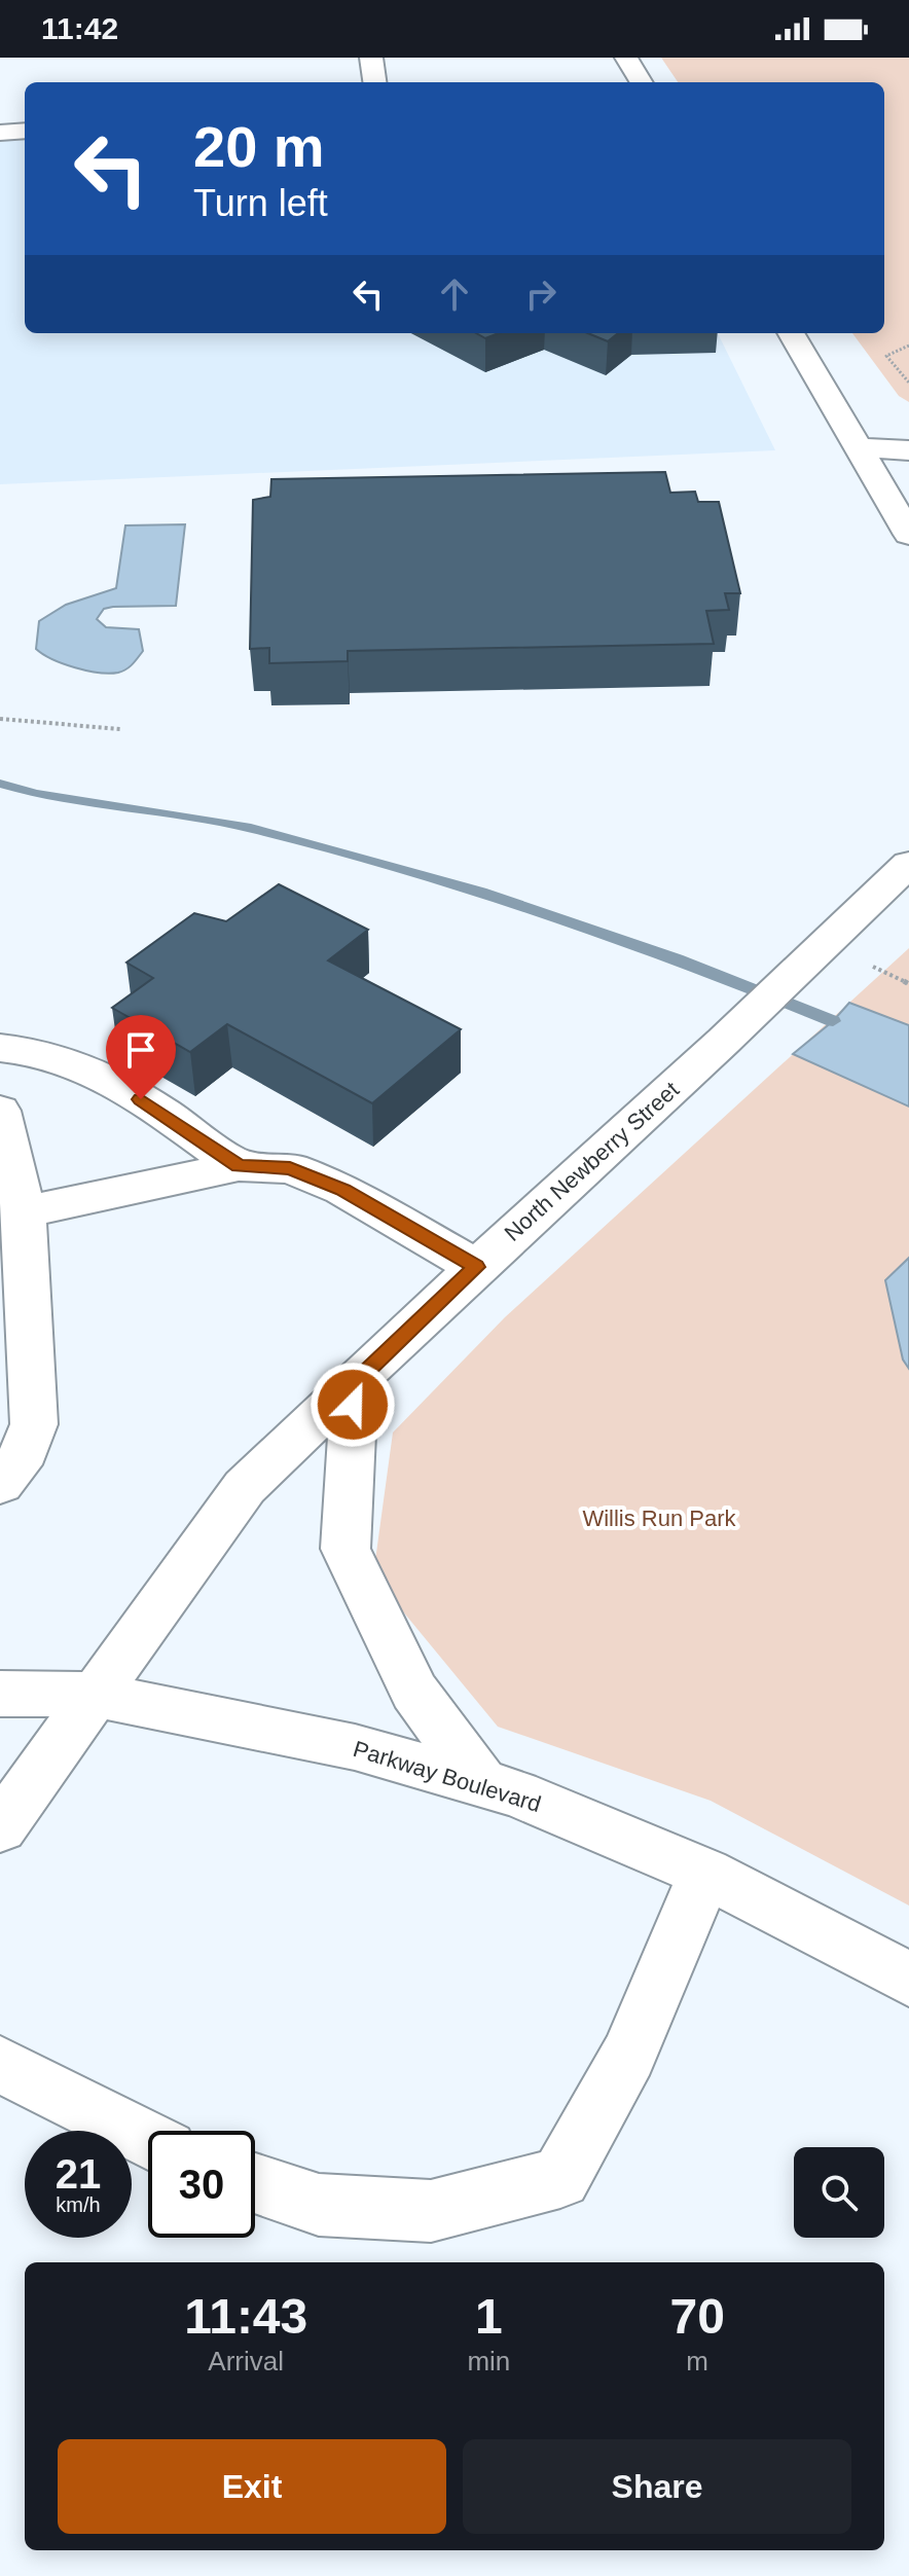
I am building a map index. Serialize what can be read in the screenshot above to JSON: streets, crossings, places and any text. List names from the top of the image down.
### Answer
{
  "streets": {
    "street": ["North Newberry Street", "Parkway Boulevard"]
  },
  "crossings": [
    ["North Newberry Street", "Parkway Boulevard"]
  ],
  "parks": ["Willis Run Park"],
  "page": {
    "status": "11:42",
    "turn": ["20 m", "Turn left"],
    "speed": "21 km/h",
    "limit": "30",
    "eta": [
      "11:43",
      "Arrival",
      "1",
      "min",
      "70",
      "m"
    ],
    "buttons": ["Exit", "Share"]
  }
}
